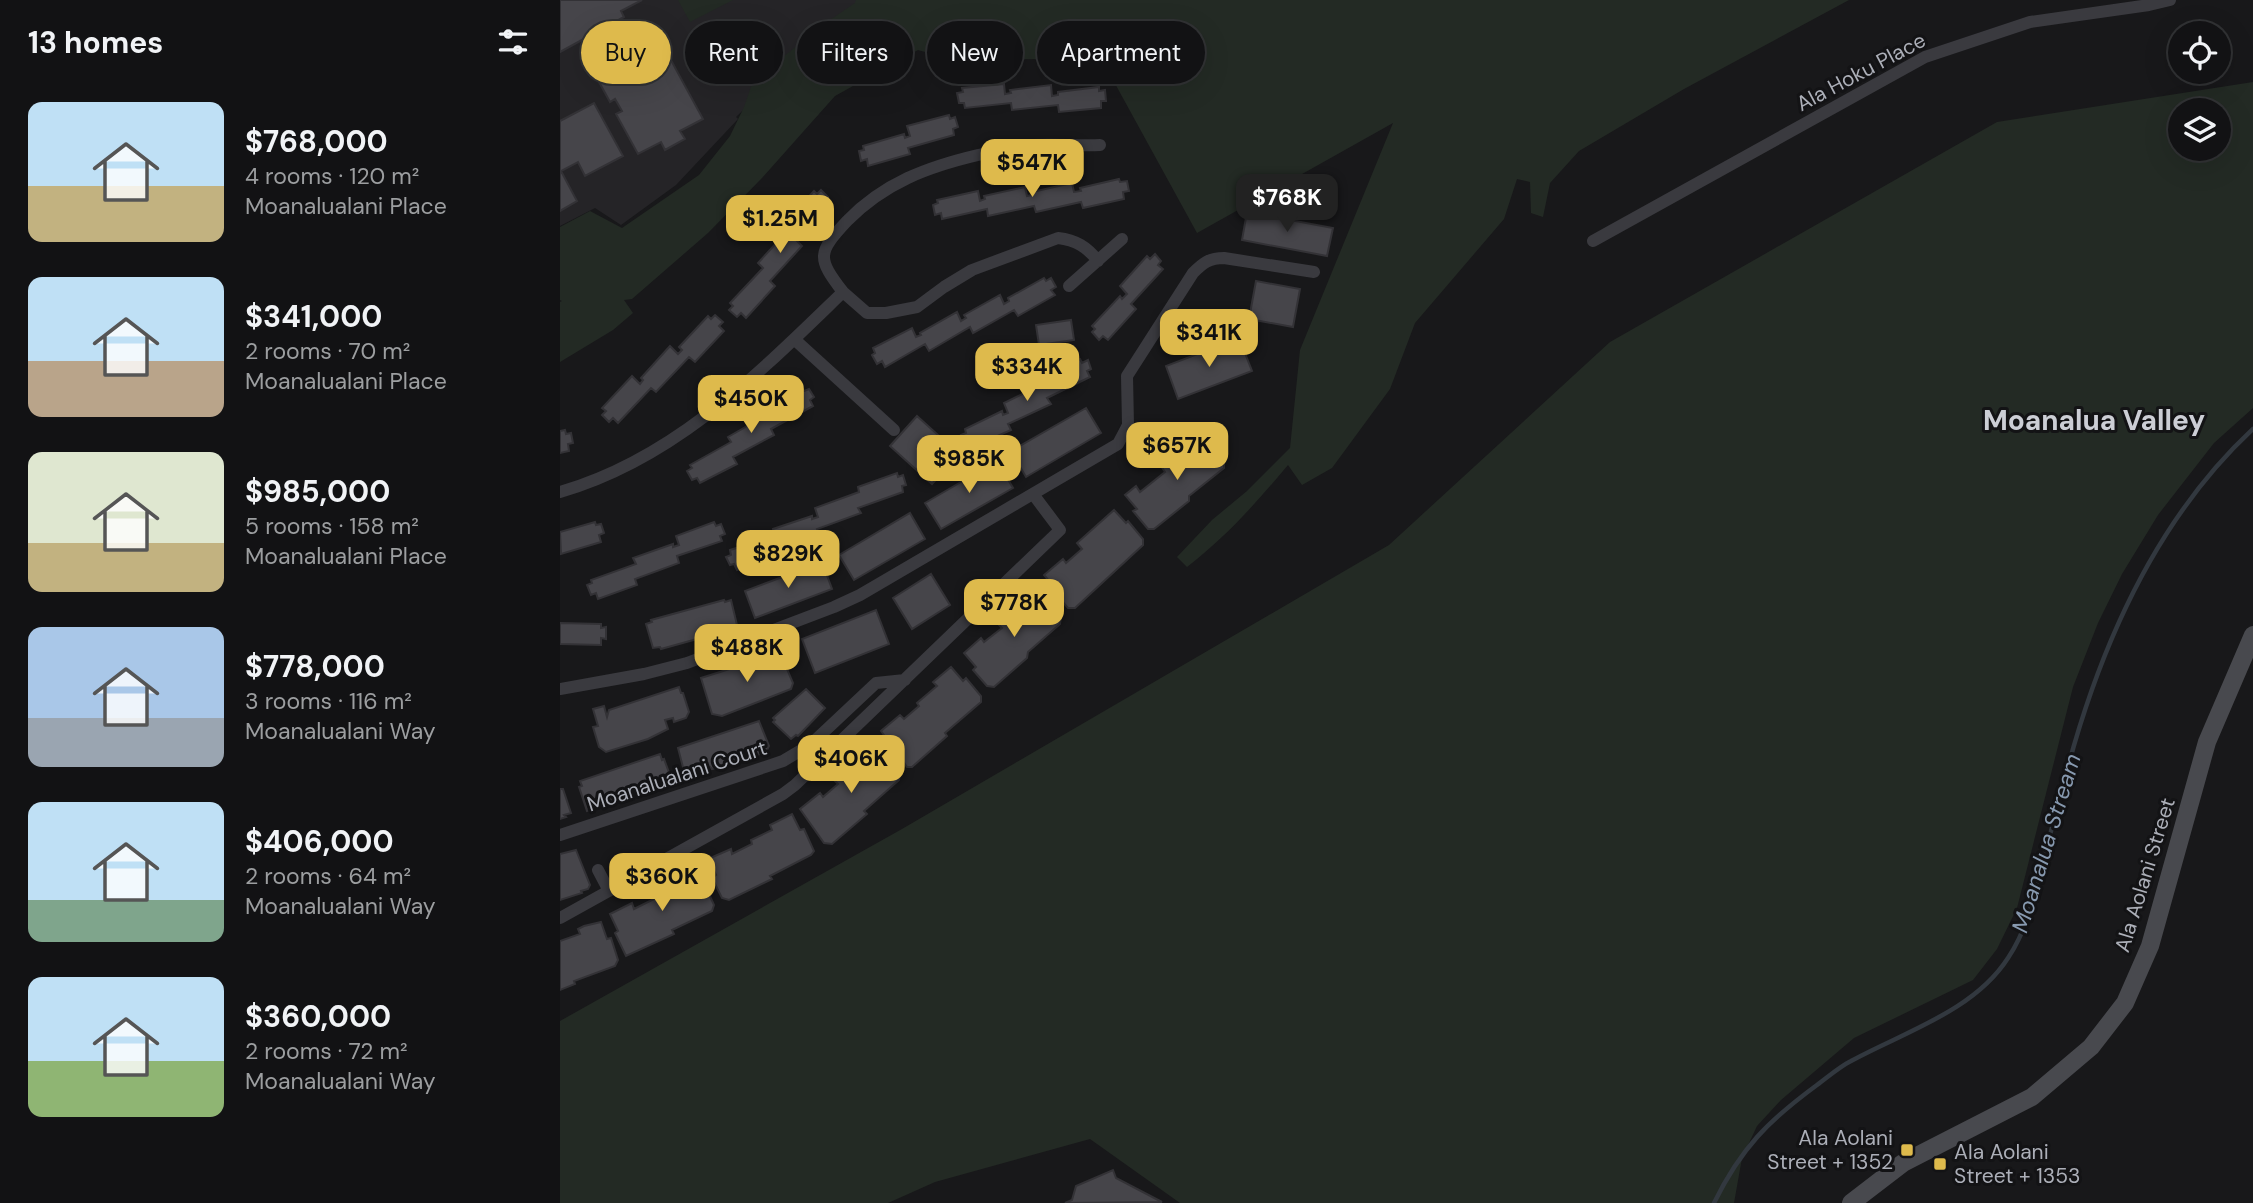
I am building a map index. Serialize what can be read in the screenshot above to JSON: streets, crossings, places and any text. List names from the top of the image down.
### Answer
{
  "streets": {
    "street": ["Ala Hoku Place", "Moanalualani Court", "Ala Aolani Street"]
  },
  "districts": ["Moanalua Valley"],
  "water": ["Moanalua Stream"],
  "places": {
    "transit": ["Ala Aolani Street + 1352", "Ala Aolani Street + 1353"]
  },
  "page": {
    "heading": "13 homes",
    "chip": [
      "Buy",
      "Rent",
      "Filters",
      "New",
      "Apartment"
    ],
    "list": [
      {
        "name": "$768,000",
        "note": "4 rooms · 120 m² · Moanalualani Place"
      },
      {
        "name": "$341,000",
        "note": "2 rooms · 70 m² · Moanalualani Place"
      },
      {
        "name": "$985,000",
        "note": "5 rooms · 158 m² · Moanalualani Place"
      },
      {
        "name": "$778,000",
        "note": "3 rooms · 116 m² · Moanalualani Way"
      },
      {
        "name": "$406,000",
        "note": "2 rooms · 64 m² · Moanalualani Way"
      },
      {
        "name": "$360,000",
        "note": "2 rooms · 72 m² · Moanalualani Way"
      }
    ],
    "price": [
      "$547K",
      "$768K",
      "$1.25M",
      "$341K",
      "$334K",
      "$450K",
      "$657K",
      "$985K",
      "$829K",
      "$778K",
      "$488K",
      "$406K",
      "$360K"
    ]
  }
}
